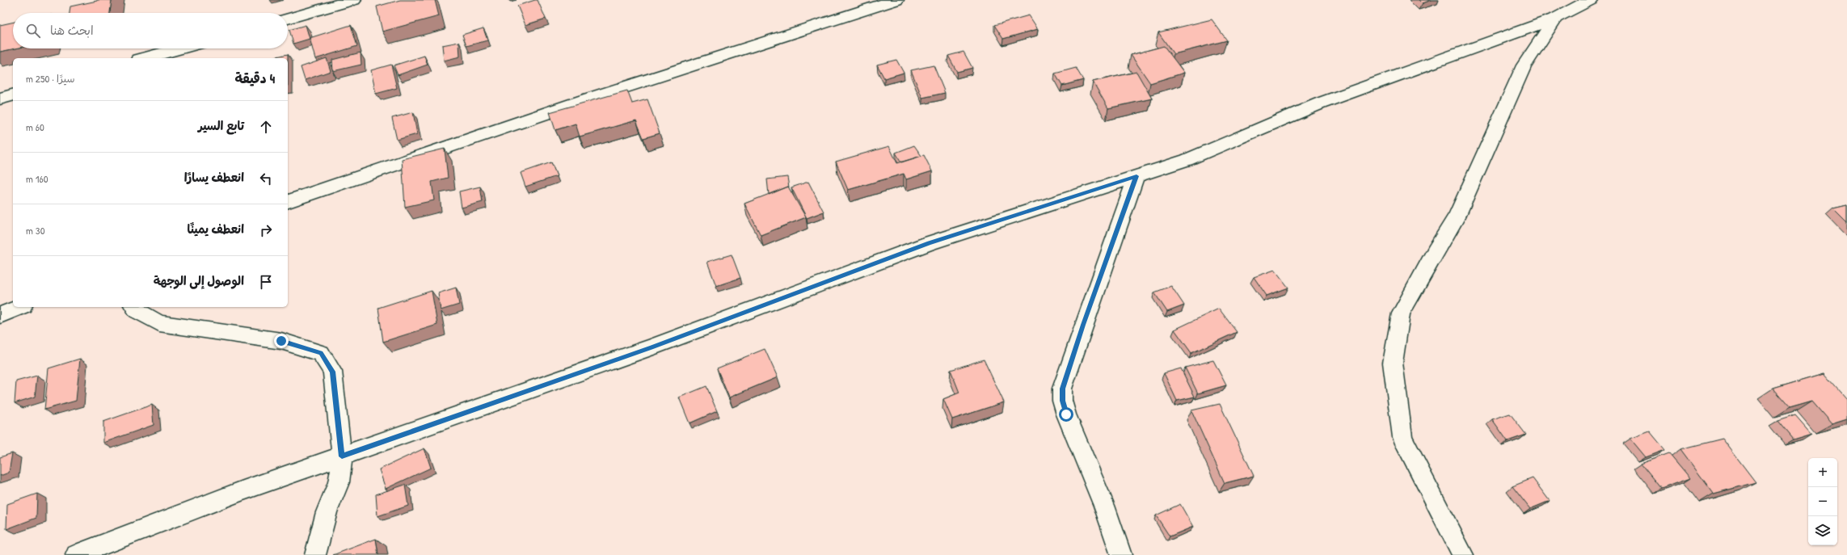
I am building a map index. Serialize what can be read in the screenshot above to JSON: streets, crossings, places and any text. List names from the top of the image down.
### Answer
{
  "page": {
    "search": "ابحث هنا",
    "heading": ["4 دقيقة", "سيرًا · 250 m"],
    "list": [
      ["تابع السير", "60 m"],
      ["انعطف يسارًا", "160 m"],
      ["انعطف يمينًا", "30 m"],
      "الوصول إلى الوجهة"
    ],
    "map_buttons": ["+", "−"]
  }
}
